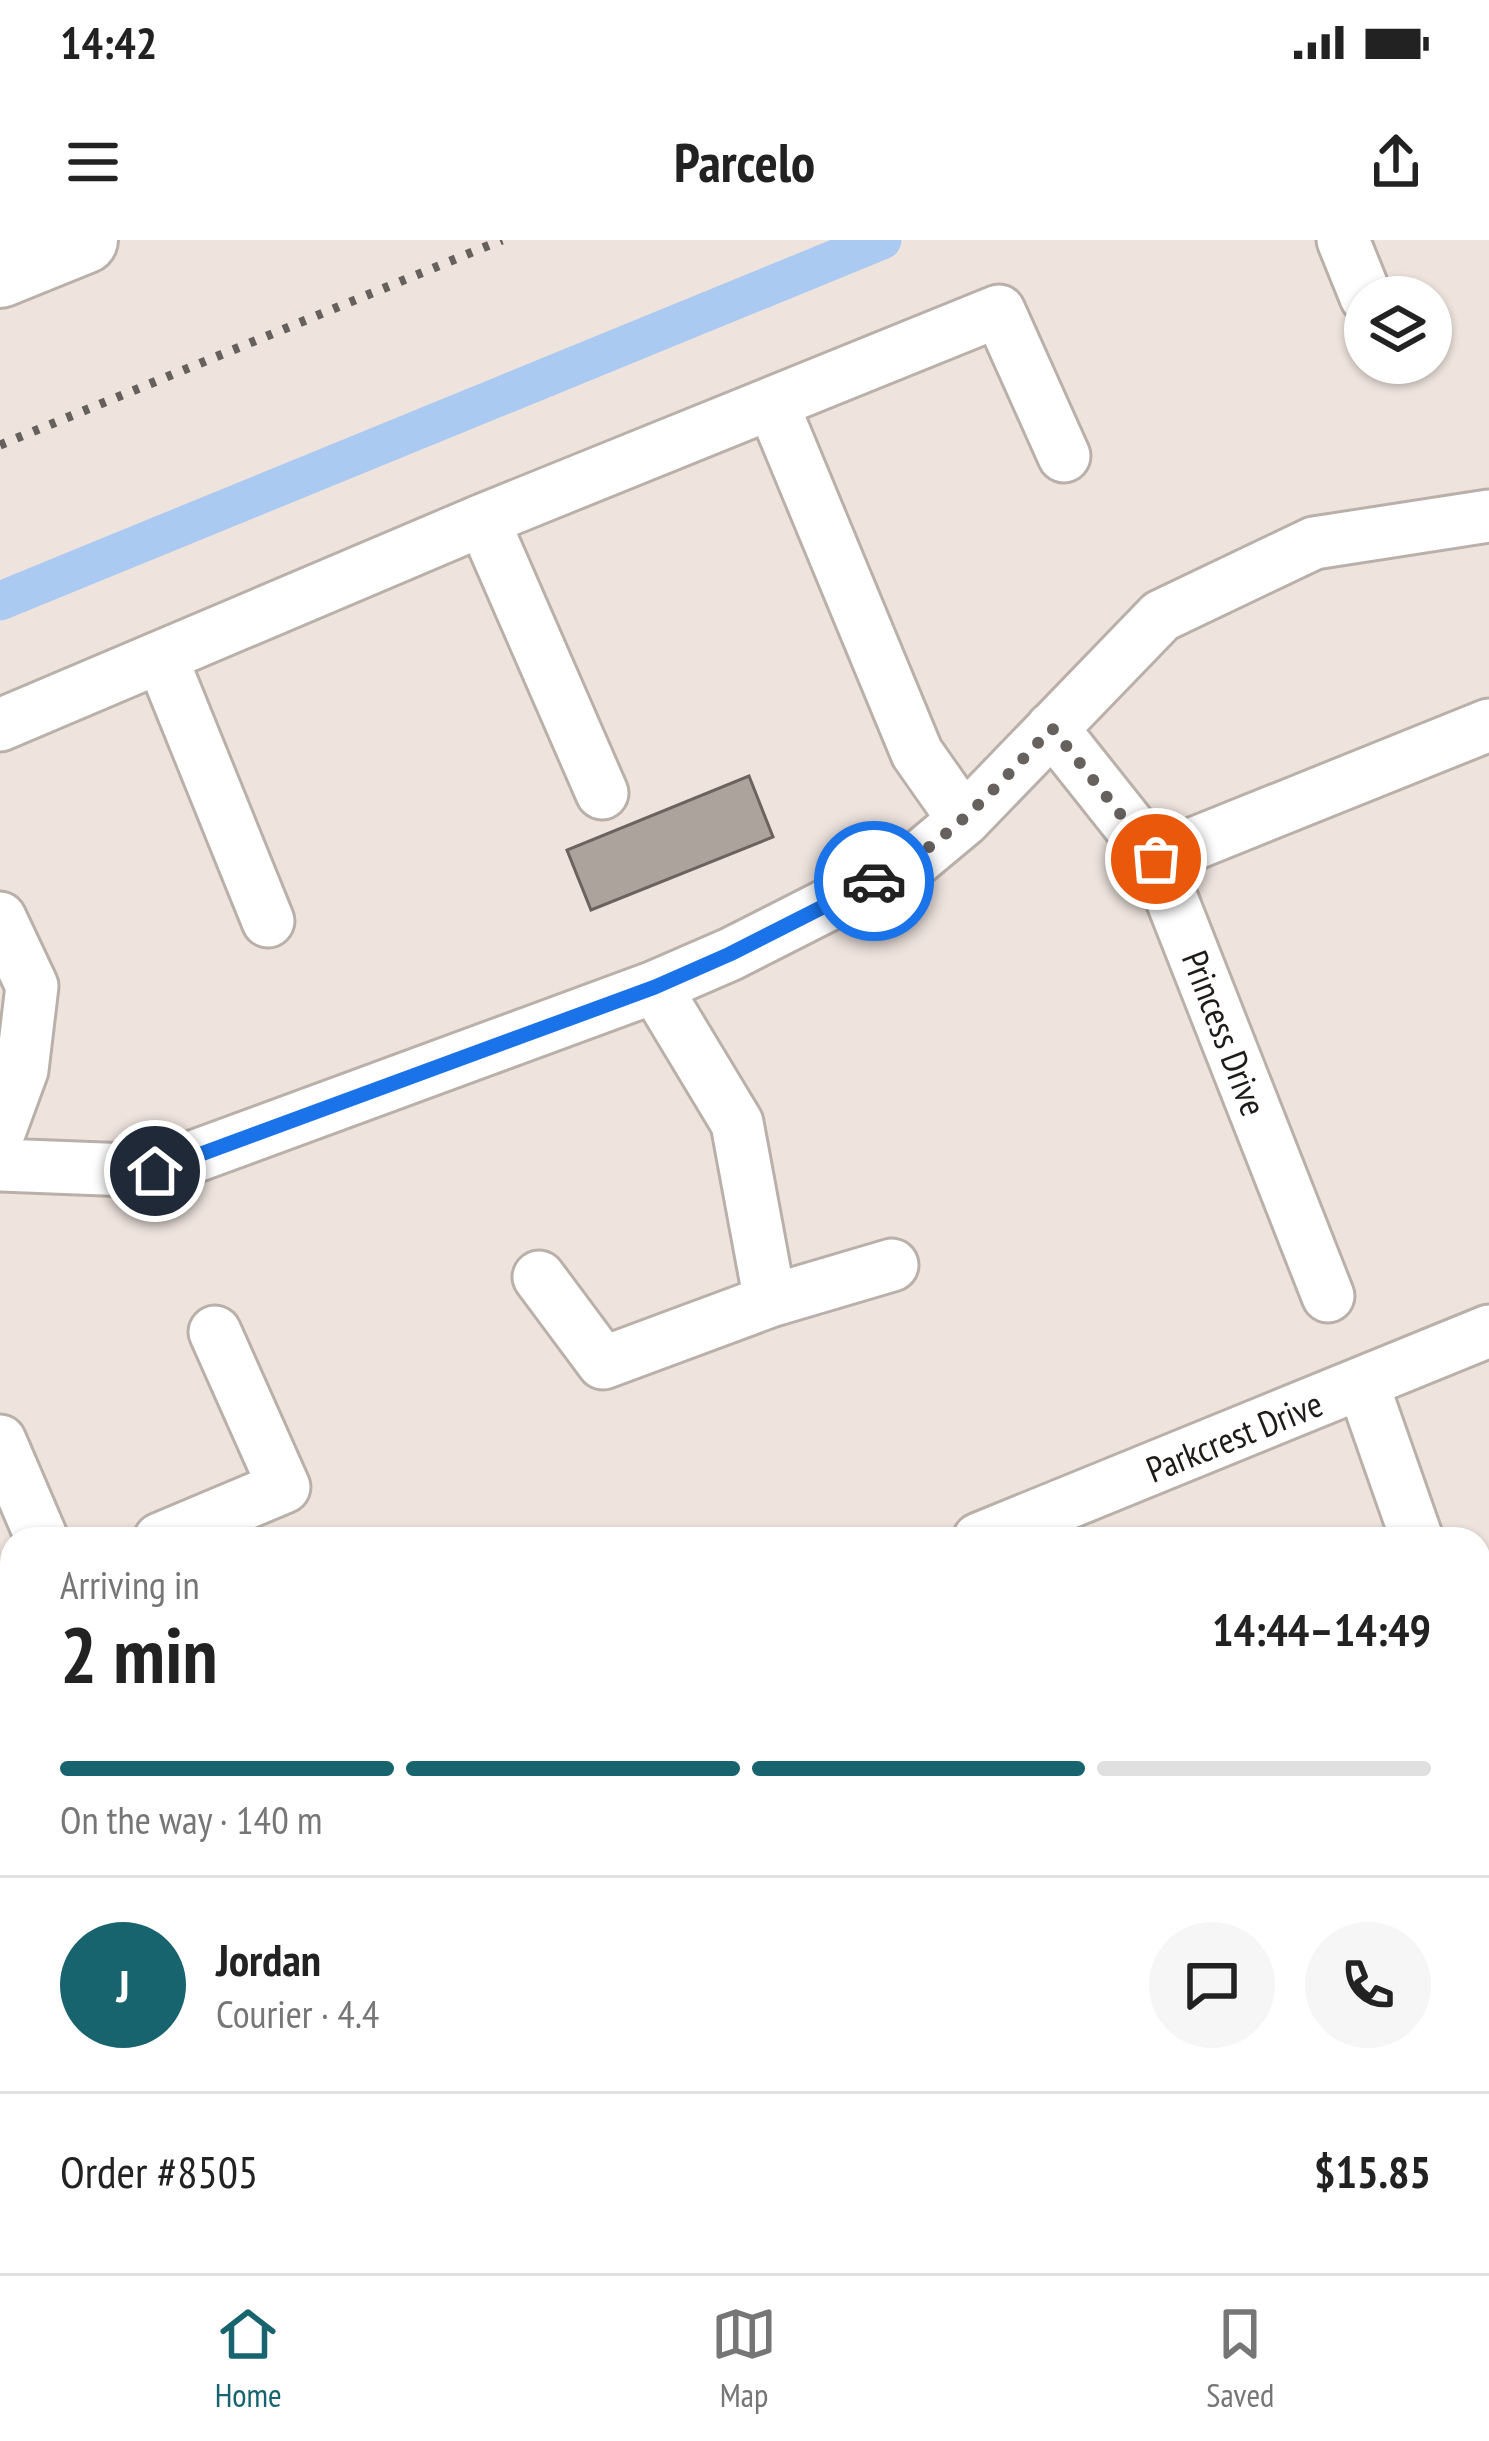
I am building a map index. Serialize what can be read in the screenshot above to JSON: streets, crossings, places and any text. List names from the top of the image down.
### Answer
{
  "streets": {
    "street": ["Princess Drive", "Parkcrest Drive"]
  },
  "page": {
    "status": "14:42",
    "header": "Parcelo",
    "heading": ["2 min", "Arriving in", "14:44–14:49"],
    "panel": [
      "Jordan",
      "Courier · 4.4",
      "Order #8505",
      "$15.85"
    ],
    "bar": "On the way · 140 m",
    "round": "J",
    "tabs": ["Home", "Map", "Saved"]
  }
}
